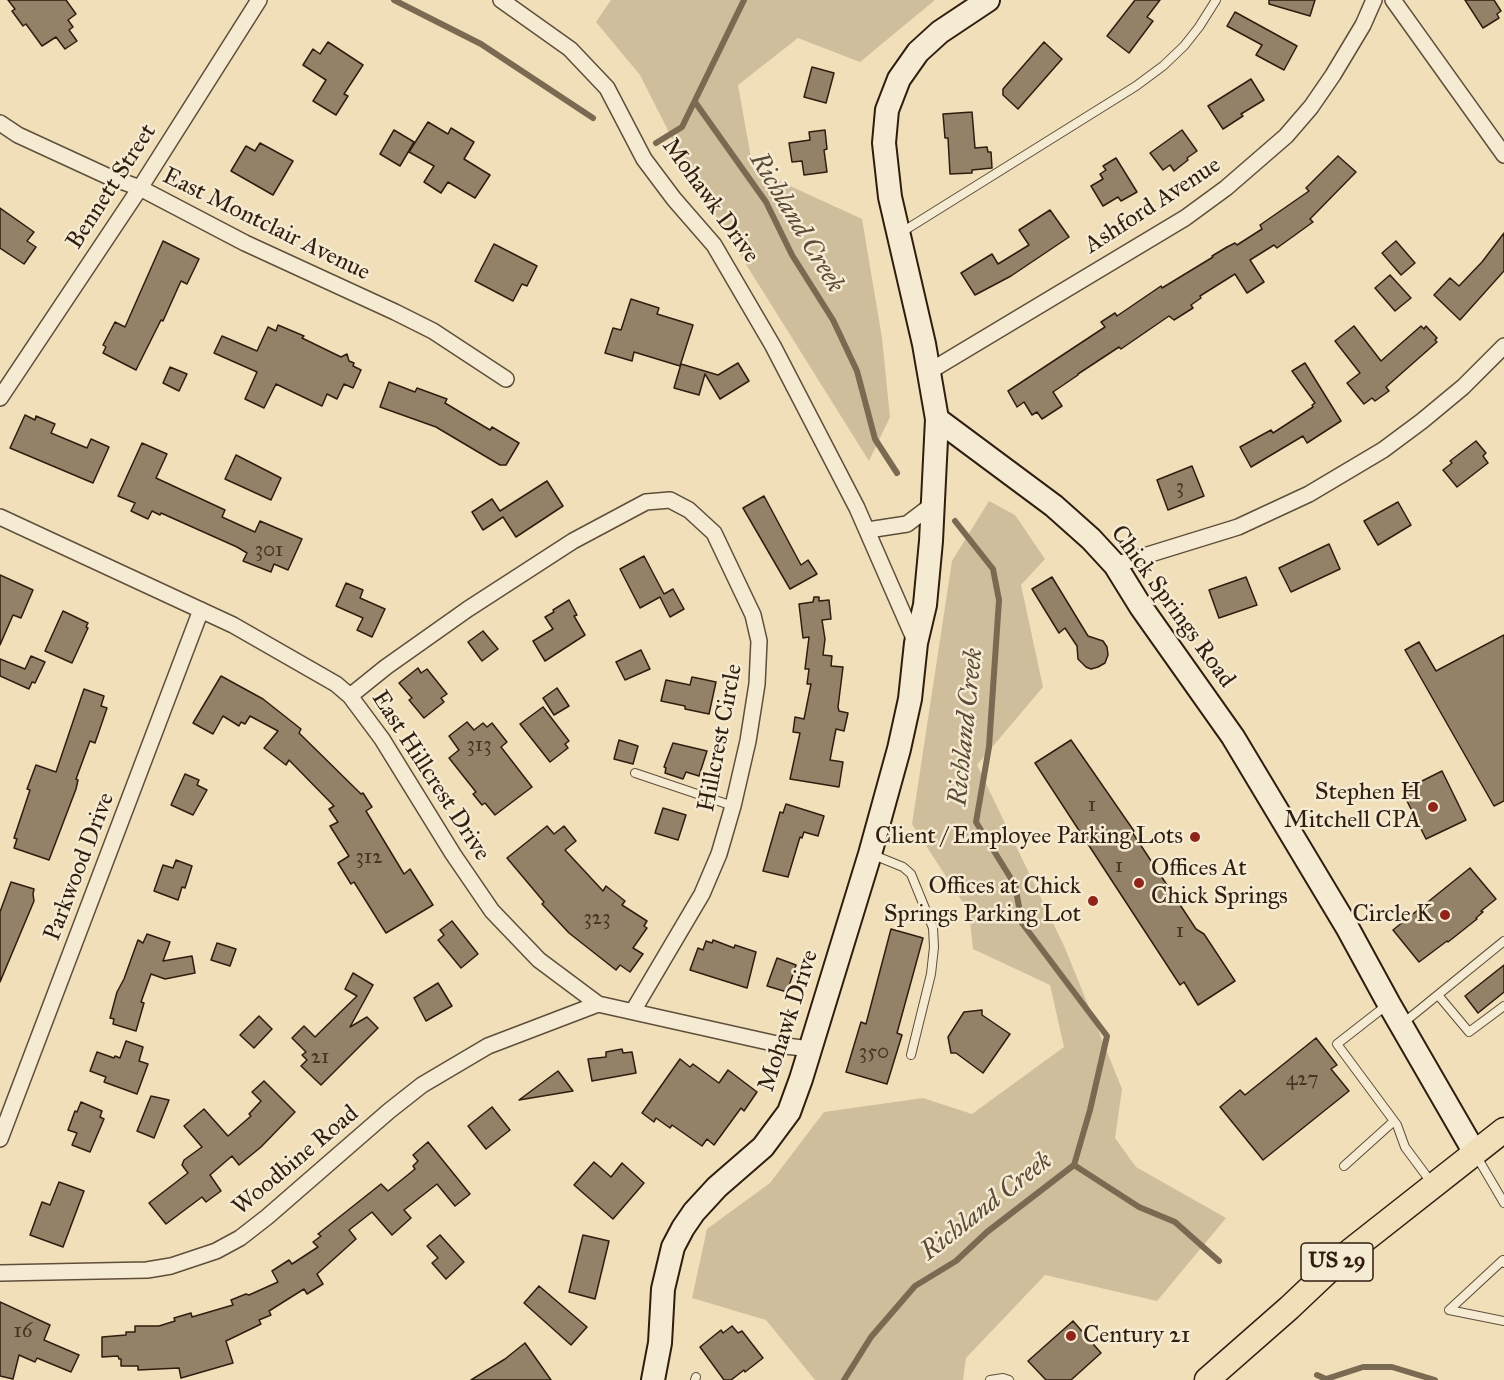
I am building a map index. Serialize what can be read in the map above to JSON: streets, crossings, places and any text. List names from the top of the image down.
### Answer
{
  "streets": {
    "main road": ["US 29"],
    "street": [
      "Bennett Street",
      "Mohawk Drive",
      "Ashford Avenue",
      "East Montclair Avenue",
      "Chick Springs Road",
      "Hillcrest Circle",
      "East Hillcrest Drive",
      "Parkwood Drive",
      "Woodbine Road"
    ]
  },
  "crossings": [
    ["Bennett Street", "East Montclair Avenue"],
    ["Mohawk Drive", "Chick Springs Road"],
    ["Mohawk Drive", "East Hillcrest Drive"],
    ["Chick Springs Road", "US 29"],
    ["Hillcrest Circle", "East Hillcrest Drive"],
    ["East Hillcrest Drive", "Parkwood Drive"],
    ["East Hillcrest Drive", "Woodbine Road"]
  ],
  "water": ["Richland Creek"],
  "places": [
    "Stephen H Mitchell CPA",
    "Client / Employee Parking Lots",
    "Offices At Chick Springs",
    "Offices at Chick Springs Parking Lot",
    "Circle K",
    "Century 21"
  ],
  "house_numbers": [
    "3",
    "301",
    "313",
    "1",
    "312",
    "1",
    "323",
    "1",
    "350",
    "21",
    "427",
    "16"
  ]
}
